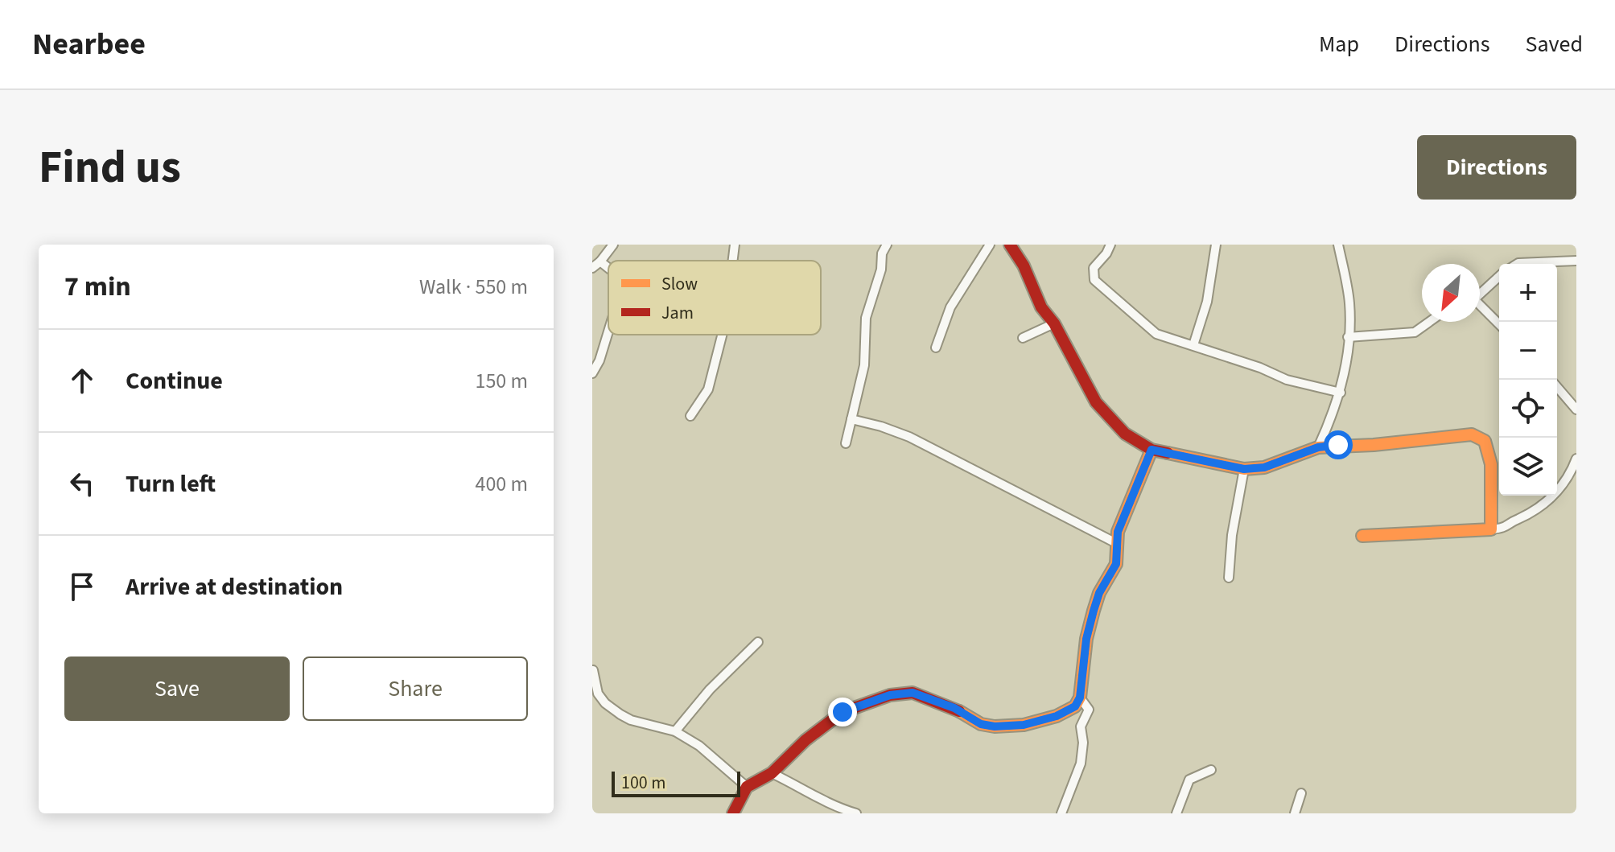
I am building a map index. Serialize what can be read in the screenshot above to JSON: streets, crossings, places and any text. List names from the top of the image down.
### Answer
{
  "legend": ["Slow", "Jam"],
  "scale_bar": "100 m",
  "north": "bottom left",
  "page": {
    "header": "Nearbee",
    "nav": ["Map", "Directions", "Saved"],
    "buttons": [
      "Directions",
      ["Save", "Share"]
    ],
    "title": "Find us",
    "heading": ["7 min", "Walk · 550 m"],
    "map_buttons": ["+", "−"],
    "list": [
      ["Continue", "150 m"],
      ["Turn left", "400 m"],
      "Arrive at destination"
    ],
    "scale": "100 m"
  }
}
